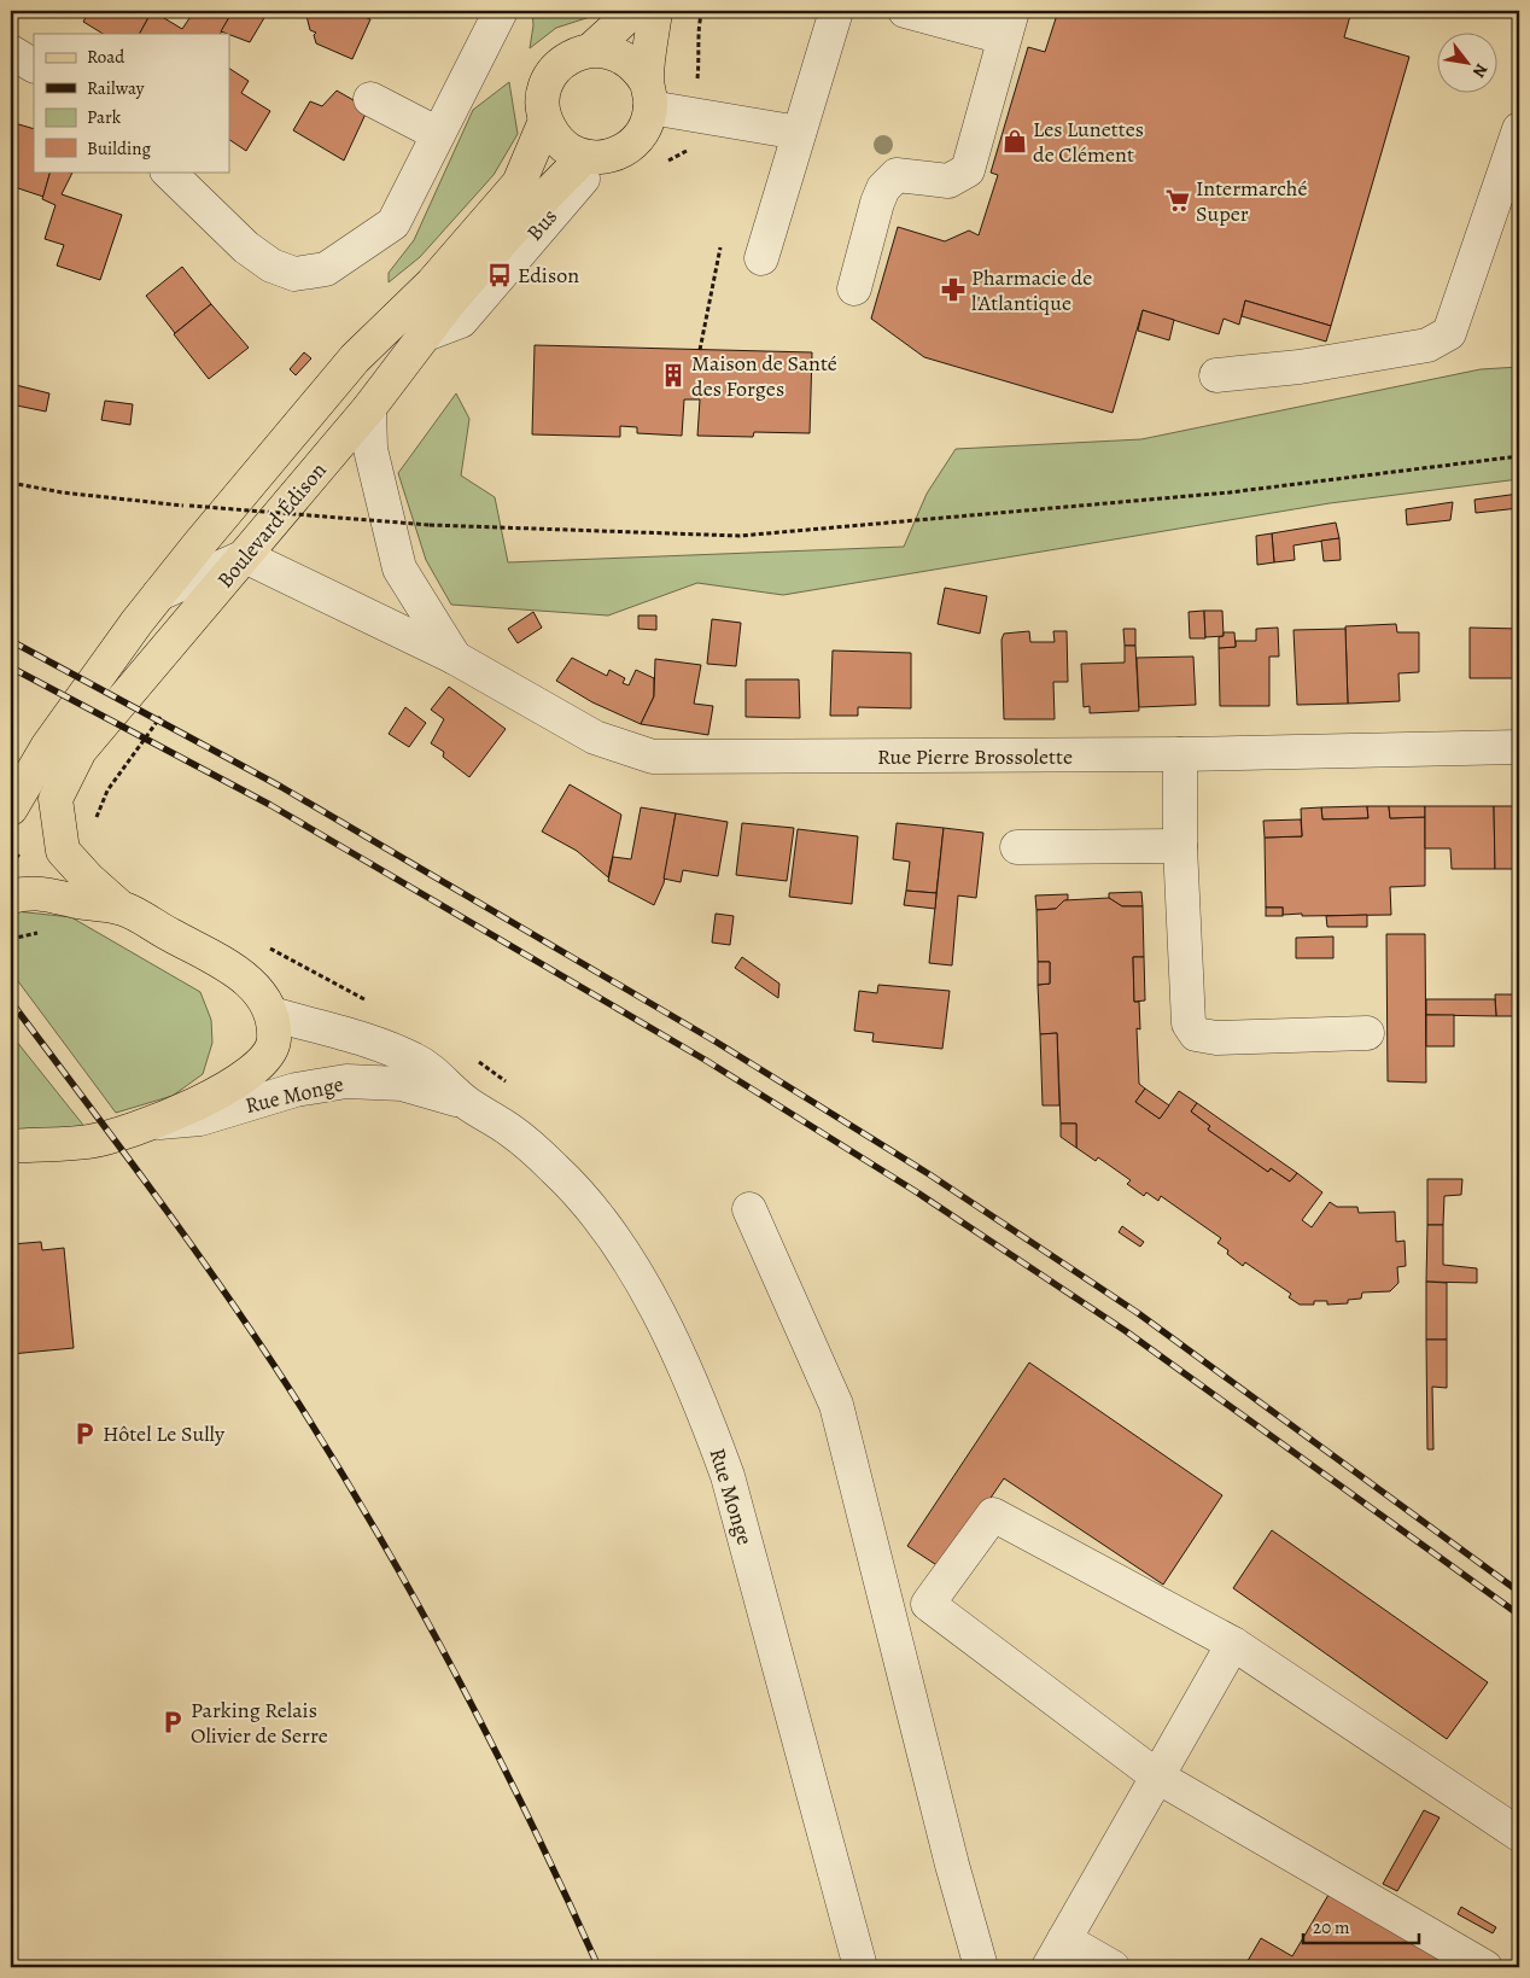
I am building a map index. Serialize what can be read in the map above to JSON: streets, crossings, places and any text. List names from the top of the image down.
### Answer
{
  "streets": {
    "main road": ["Boulevard Édison"],
    "street": ["Rue Pierre Brossolette", "Rue Monge"]
  },
  "crossings": [
    ["Boulevard Édison", "Rue Pierre Brossolette"]
  ],
  "places": {
    "shop": ["Les Lunettes de Clément"],
    "supermarket": ["Intermarché Super"],
    "bus stop": ["Edison"],
    "pharmacy": ["Pharmacie de l'Atlantique"],
    "building": ["Maison de Santé des Forges"],
    "parking": ["Hôtel Le Sully", "Parking Relais Olivier de Serre"]
  },
  "legend": [
    "Road",
    "Railway",
    "Park",
    "Building"
  ],
  "scale_bar": "20 m",
  "north": "bottom right"
}
